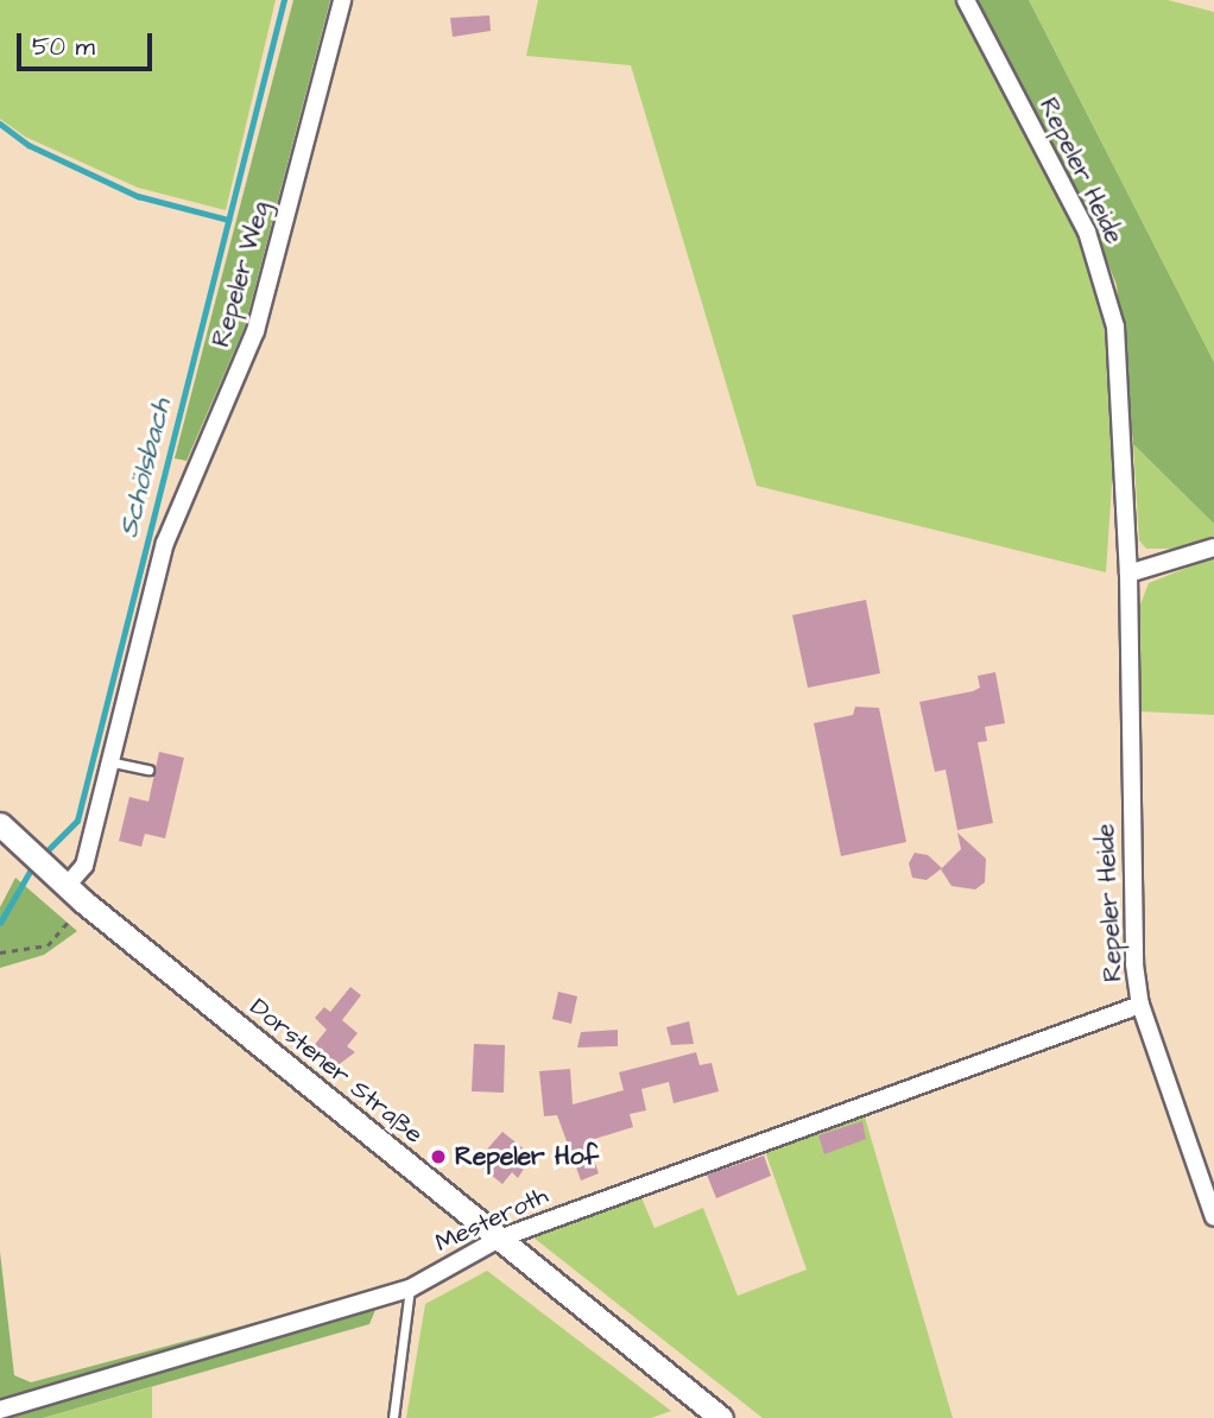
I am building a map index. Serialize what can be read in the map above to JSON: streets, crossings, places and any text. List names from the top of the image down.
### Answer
{
  "streets": {
    "main road": ["Dorstener Straße"],
    "street": ["Repeler Heide", "Repeler Weg", "Mesteroth"]
  },
  "crossings": [
    ["Repeler Heide", "Mesteroth"],
    ["Repeler Weg", "Dorstener Straße"],
    ["Dorstener Straße", "Mesteroth"]
  ],
  "water": ["Schölsbach"],
  "places": ["Repeler Hof"],
  "scale_bar": "50 m"
}
